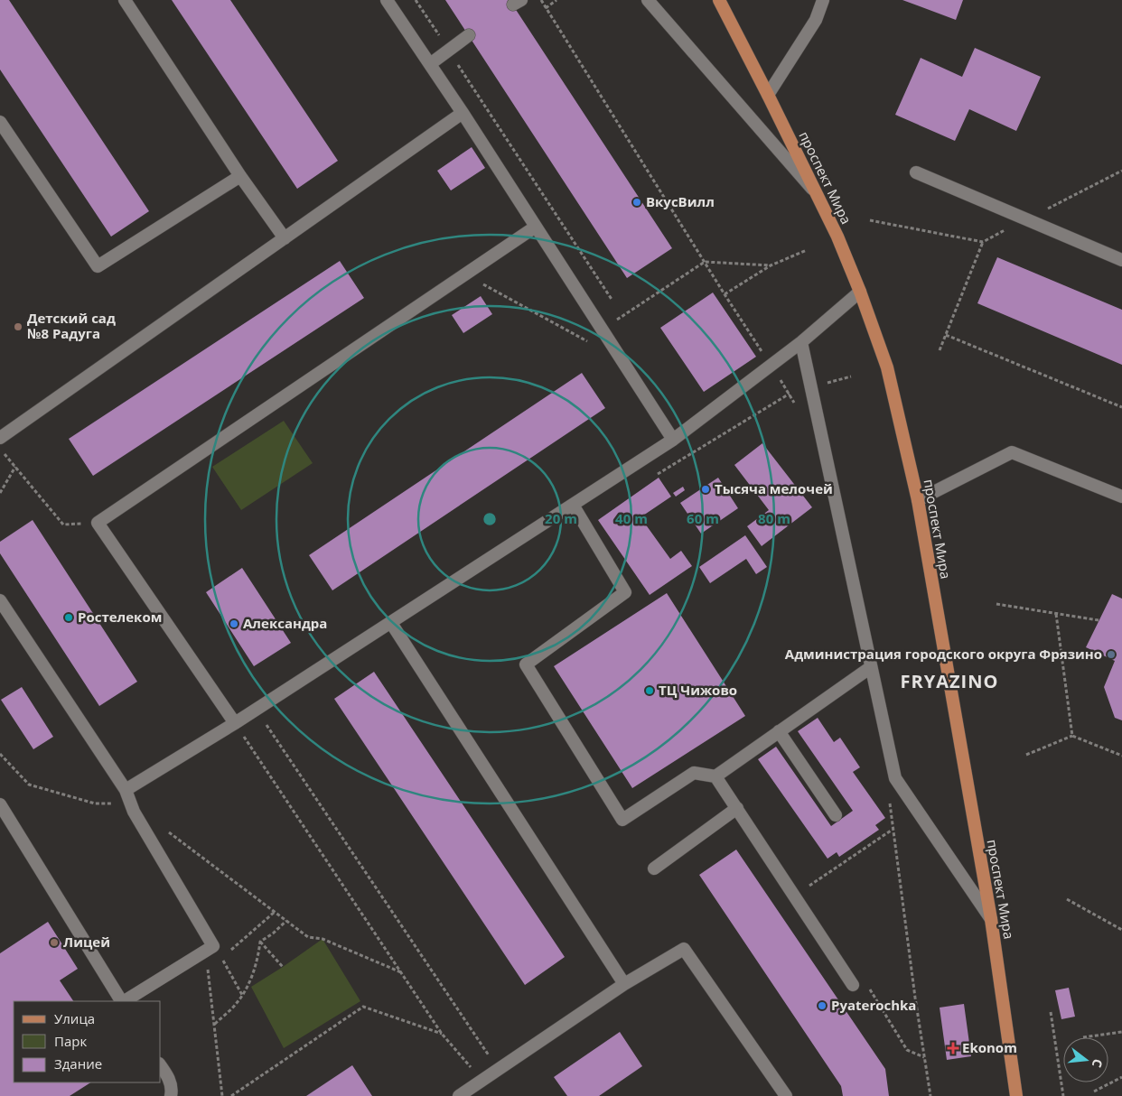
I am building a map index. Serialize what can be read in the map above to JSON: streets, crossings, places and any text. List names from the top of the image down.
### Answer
{
  "streets": {
    "main road": ["проспект Мира"]
  },
  "districts": ["FRYAZINO"],
  "places": {
    "other": [
      "ВкусВилл",
      "Детский сад №8 Радуга",
      "Тысяча мелочей",
      "Ростелеком",
      "Александра",
      "Администрация городского округа Фрязино",
      "ТЦ Чижово",
      "Лицей",
      "Pyaterochka"
    ],
    "health": ["Ekonom"]
  },
  "legend": ["Улица", "Парк", "Здание"],
  "north": "right",
  "rings": [
    "20 m",
    "40 m",
    "60 m",
    "80 m"
  ]
}
